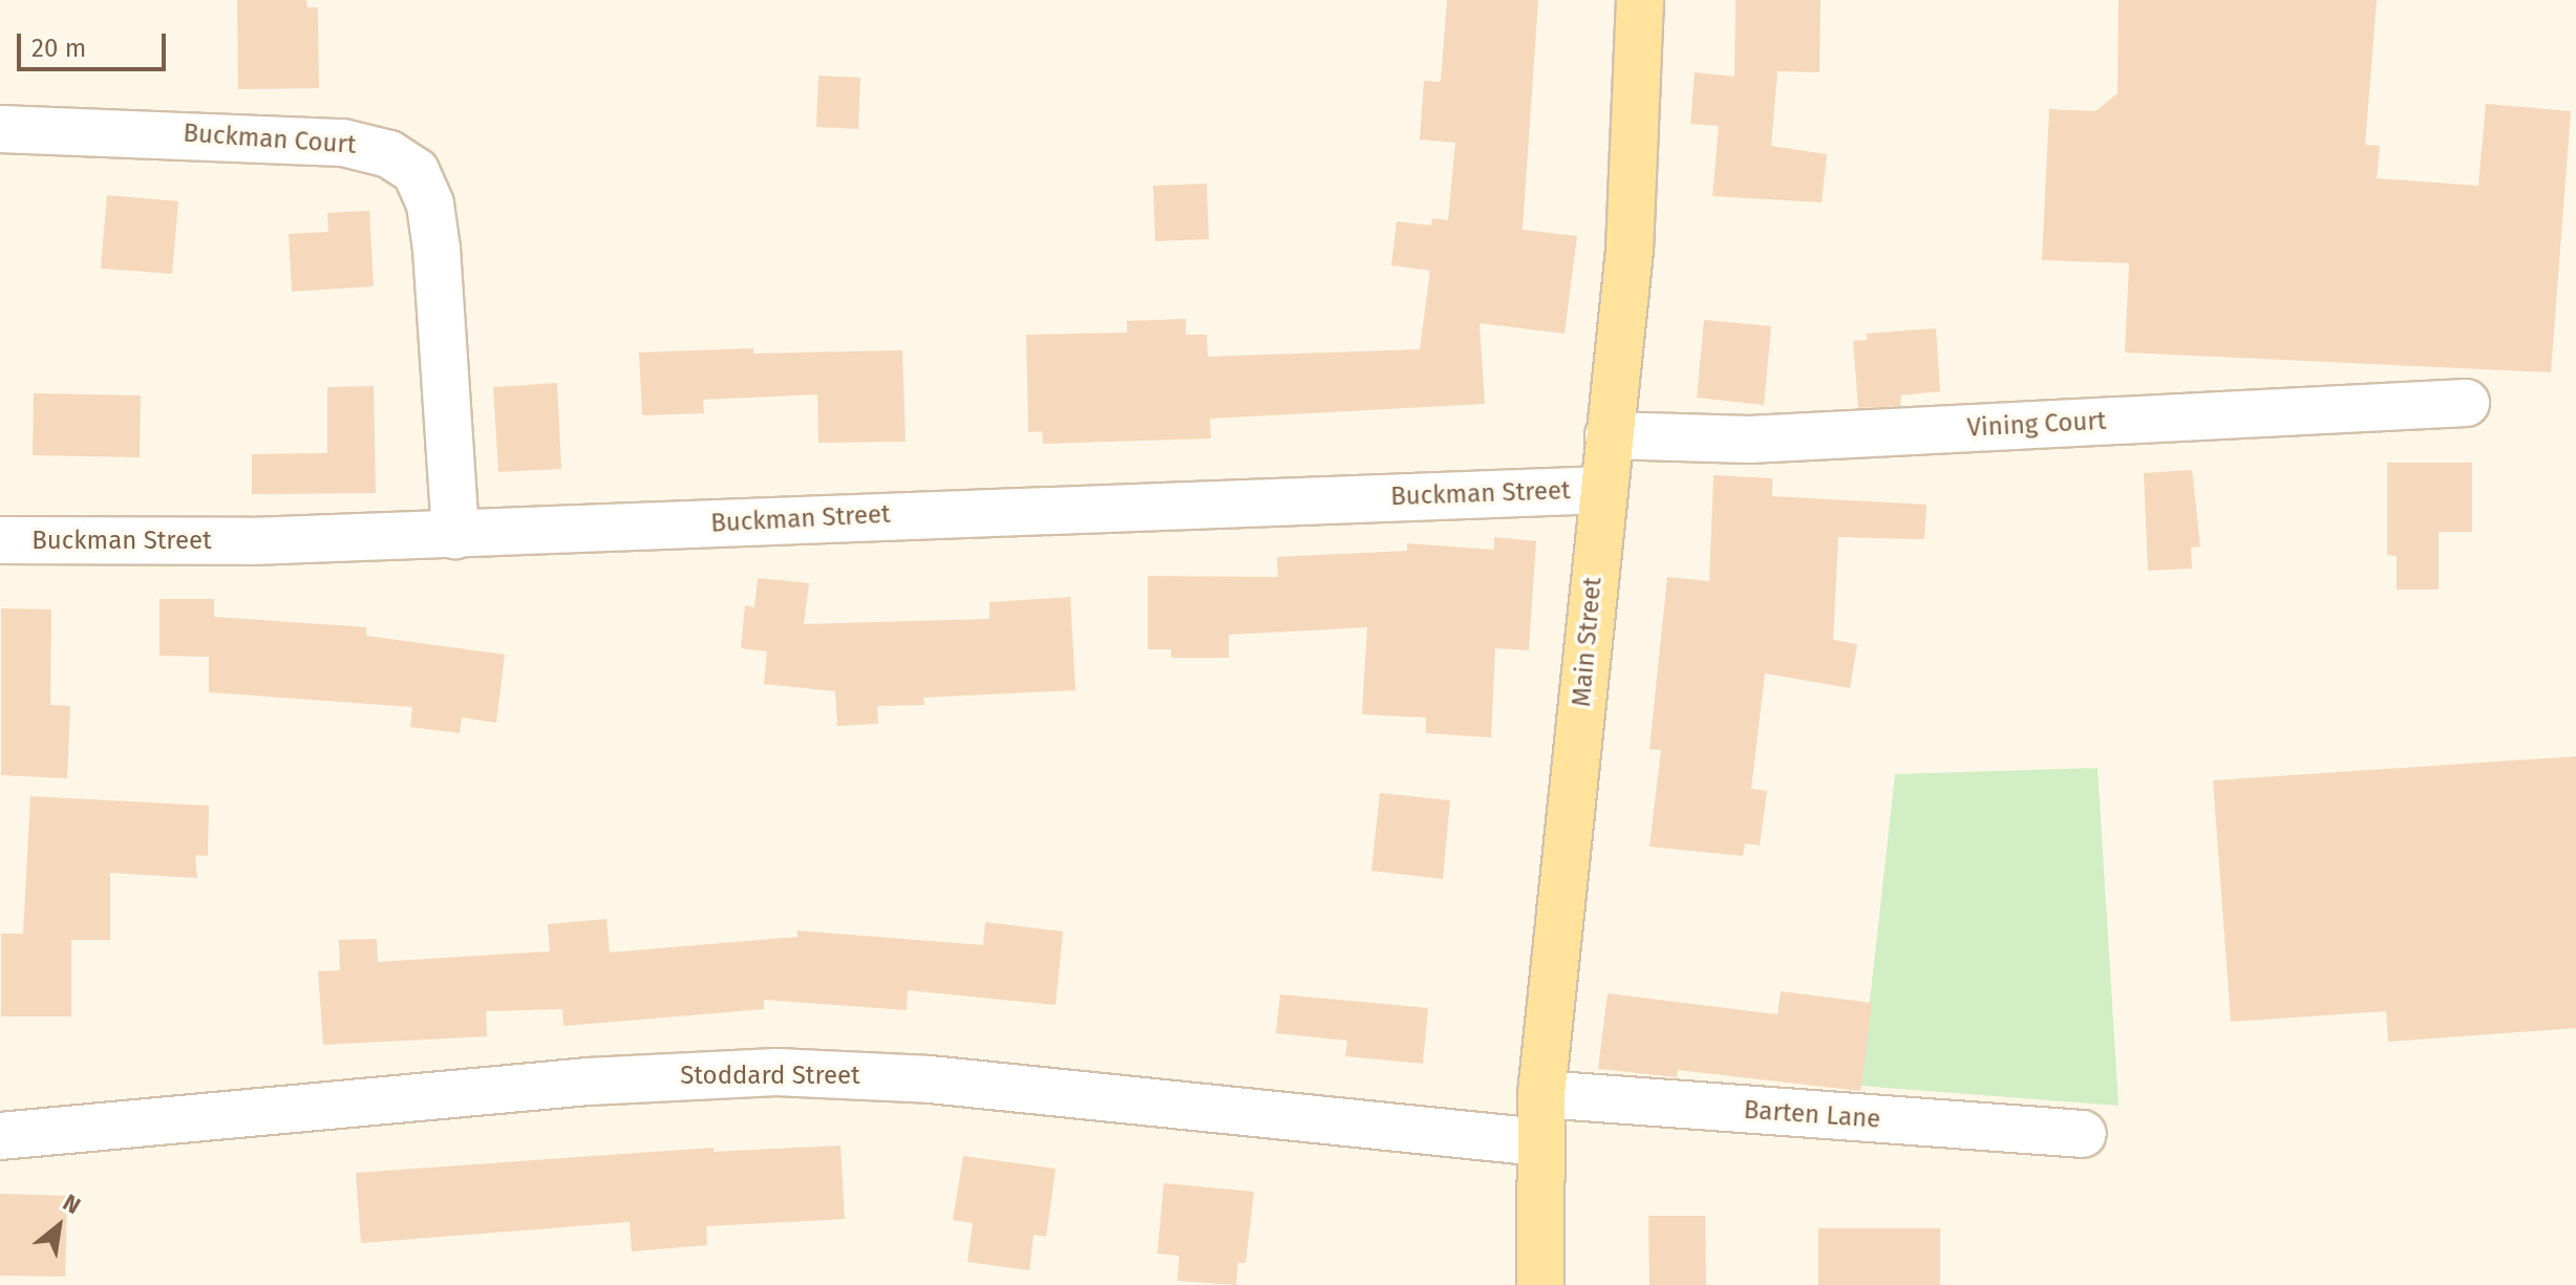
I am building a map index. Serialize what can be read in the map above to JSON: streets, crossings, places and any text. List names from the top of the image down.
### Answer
{
  "streets": {
    "main road": ["Main Street"],
    "street": [
      "Buckman Court",
      "Vining Court",
      "Buckman Street",
      "Stoddard Street",
      "Barten Lane"
    ]
  },
  "crossings": [
    ["Buckman Court", "Buckman Street"],
    ["Vining Court", "Main Street"],
    ["Buckman Street", "Main Street"],
    ["Main Street", "Stoddard Street"],
    ["Main Street", "Barten Lane"]
  ],
  "scale_bar": "20 m",
  "north": "top right"
}
